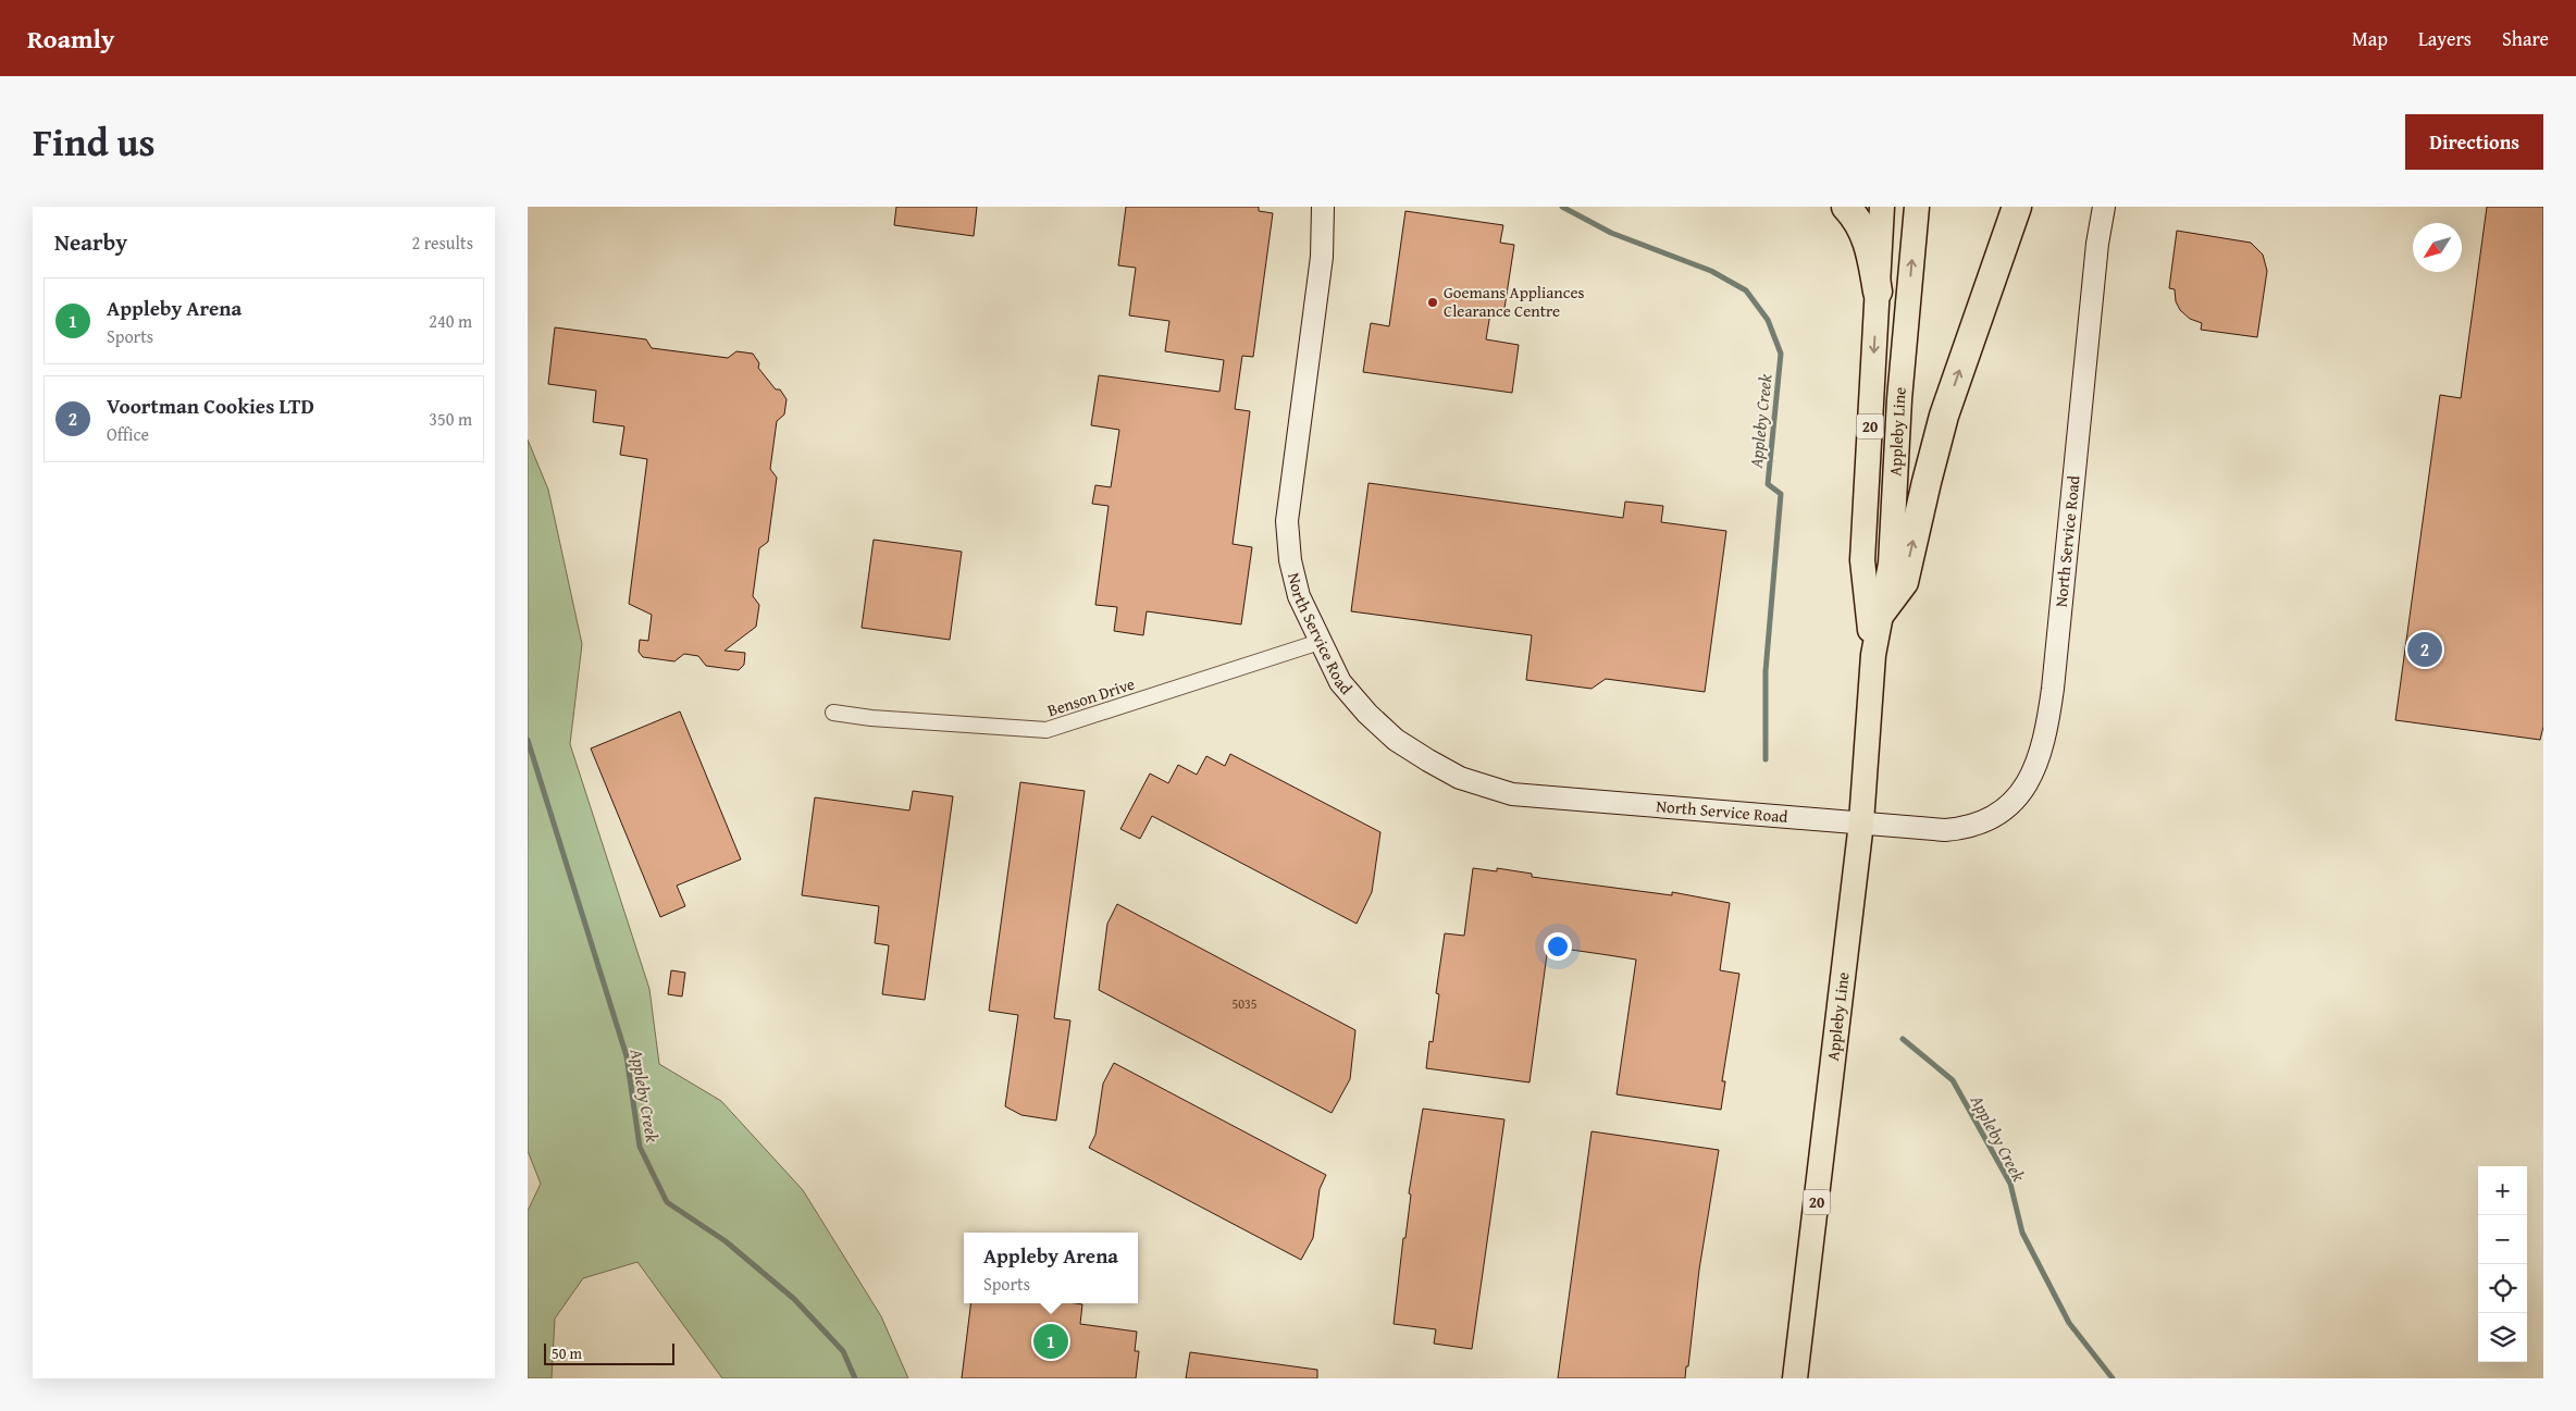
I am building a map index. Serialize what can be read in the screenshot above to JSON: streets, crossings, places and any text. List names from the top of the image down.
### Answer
{
  "streets": {
    "main road": ["20", "Appleby Line"],
    "street": ["North Service Road", "Benson Drive"]
  },
  "crossings": [
    ["Appleby Line", "North Service Road"],
    ["North Service Road", "Benson Drive"]
  ],
  "water": ["Appleby Creek"],
  "places": ["Goemans Appliances Clearance Centre"],
  "house_numbers": ["5035"],
  "scale_bar": "50 m",
  "north": "bottom left",
  "page": {
    "header": "Roamly",
    "nav": ["Map", "Layers", "Share"],
    "title": "Find us",
    "buttons": "Directions",
    "heading": ["Nearby", "2 results"],
    "list": [
      {
        "mark": "1",
        "name": "Appleby Arena",
        "note": "Sports",
        "value": "240 m"
      },
      {
        "mark": "2",
        "name": "Voortman Cookies LTD",
        "note": "Office",
        "value": "350 m"
      }
    ],
    "pins": ["2", "1"],
    "map_buttons": ["+", "−"],
    "popup": ["Appleby Arena", "Sports"],
    "scale": "50 m"
  }
}
